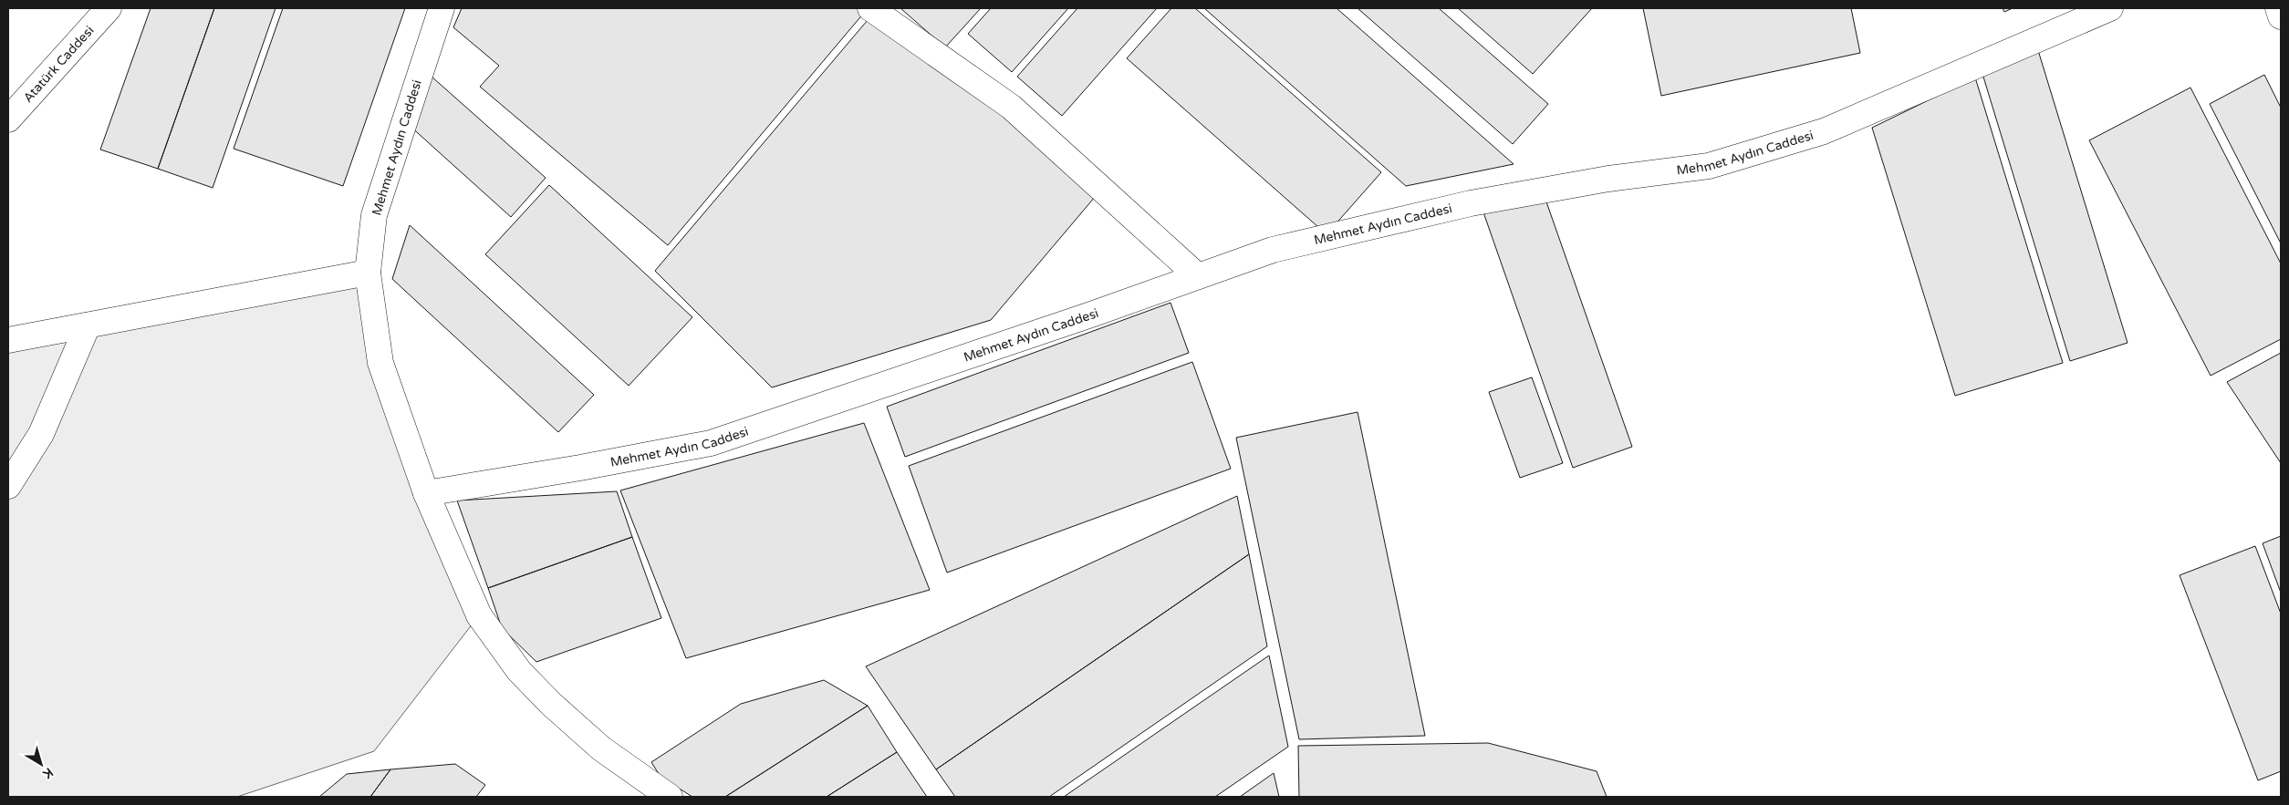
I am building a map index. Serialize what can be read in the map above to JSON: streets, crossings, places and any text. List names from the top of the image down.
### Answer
{
  "streets": {
    "street": ["Atatürk Caddesi", "Mehmet Aydın Caddesi"]
  },
  "north": "bottom right"
}
